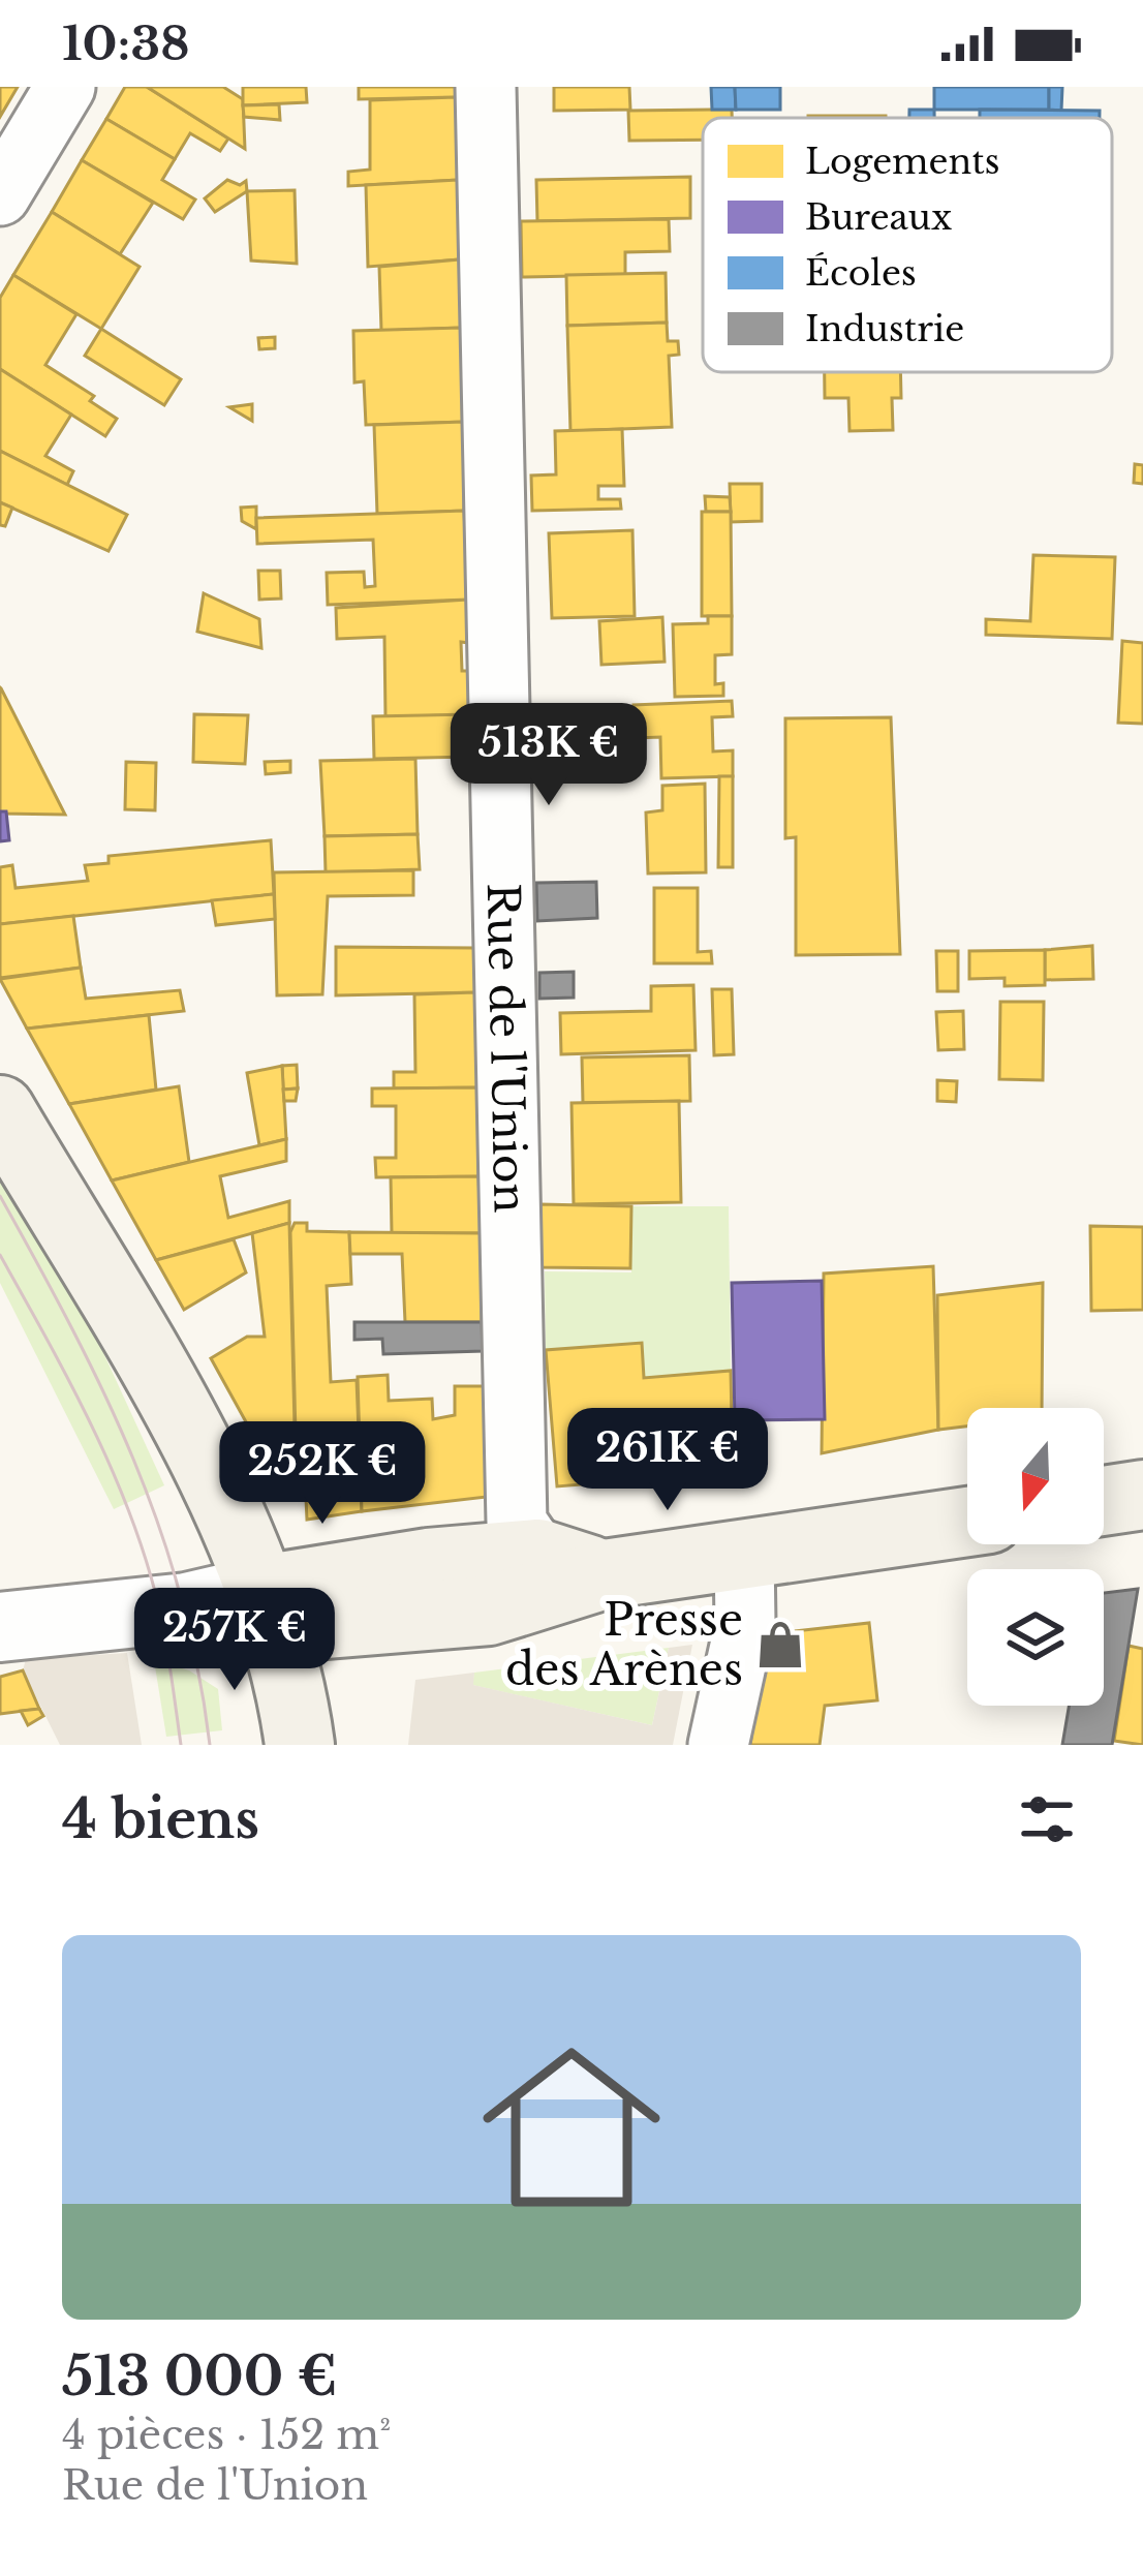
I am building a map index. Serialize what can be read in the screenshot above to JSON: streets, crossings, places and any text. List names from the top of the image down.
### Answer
{
  "streets": {
    "street": ["Rue de l'Union"]
  },
  "places": {
    "shop": ["Presse des Arènes"]
  },
  "legend": [
    "Logements",
    "Bureaux",
    "Écoles",
    "Industrie"
  ],
  "north": "bottom",
  "page": {
    "status": "10:38",
    "price": [
      "513K €",
      "261K €",
      "252K €",
      "257K €"
    ],
    "heading": "4 biens",
    "list": [
      {
        "name": "513 000 €",
        "note": "4 pièces · 152 m² · Rue de l'Union"
      }
    ]
  }
}
